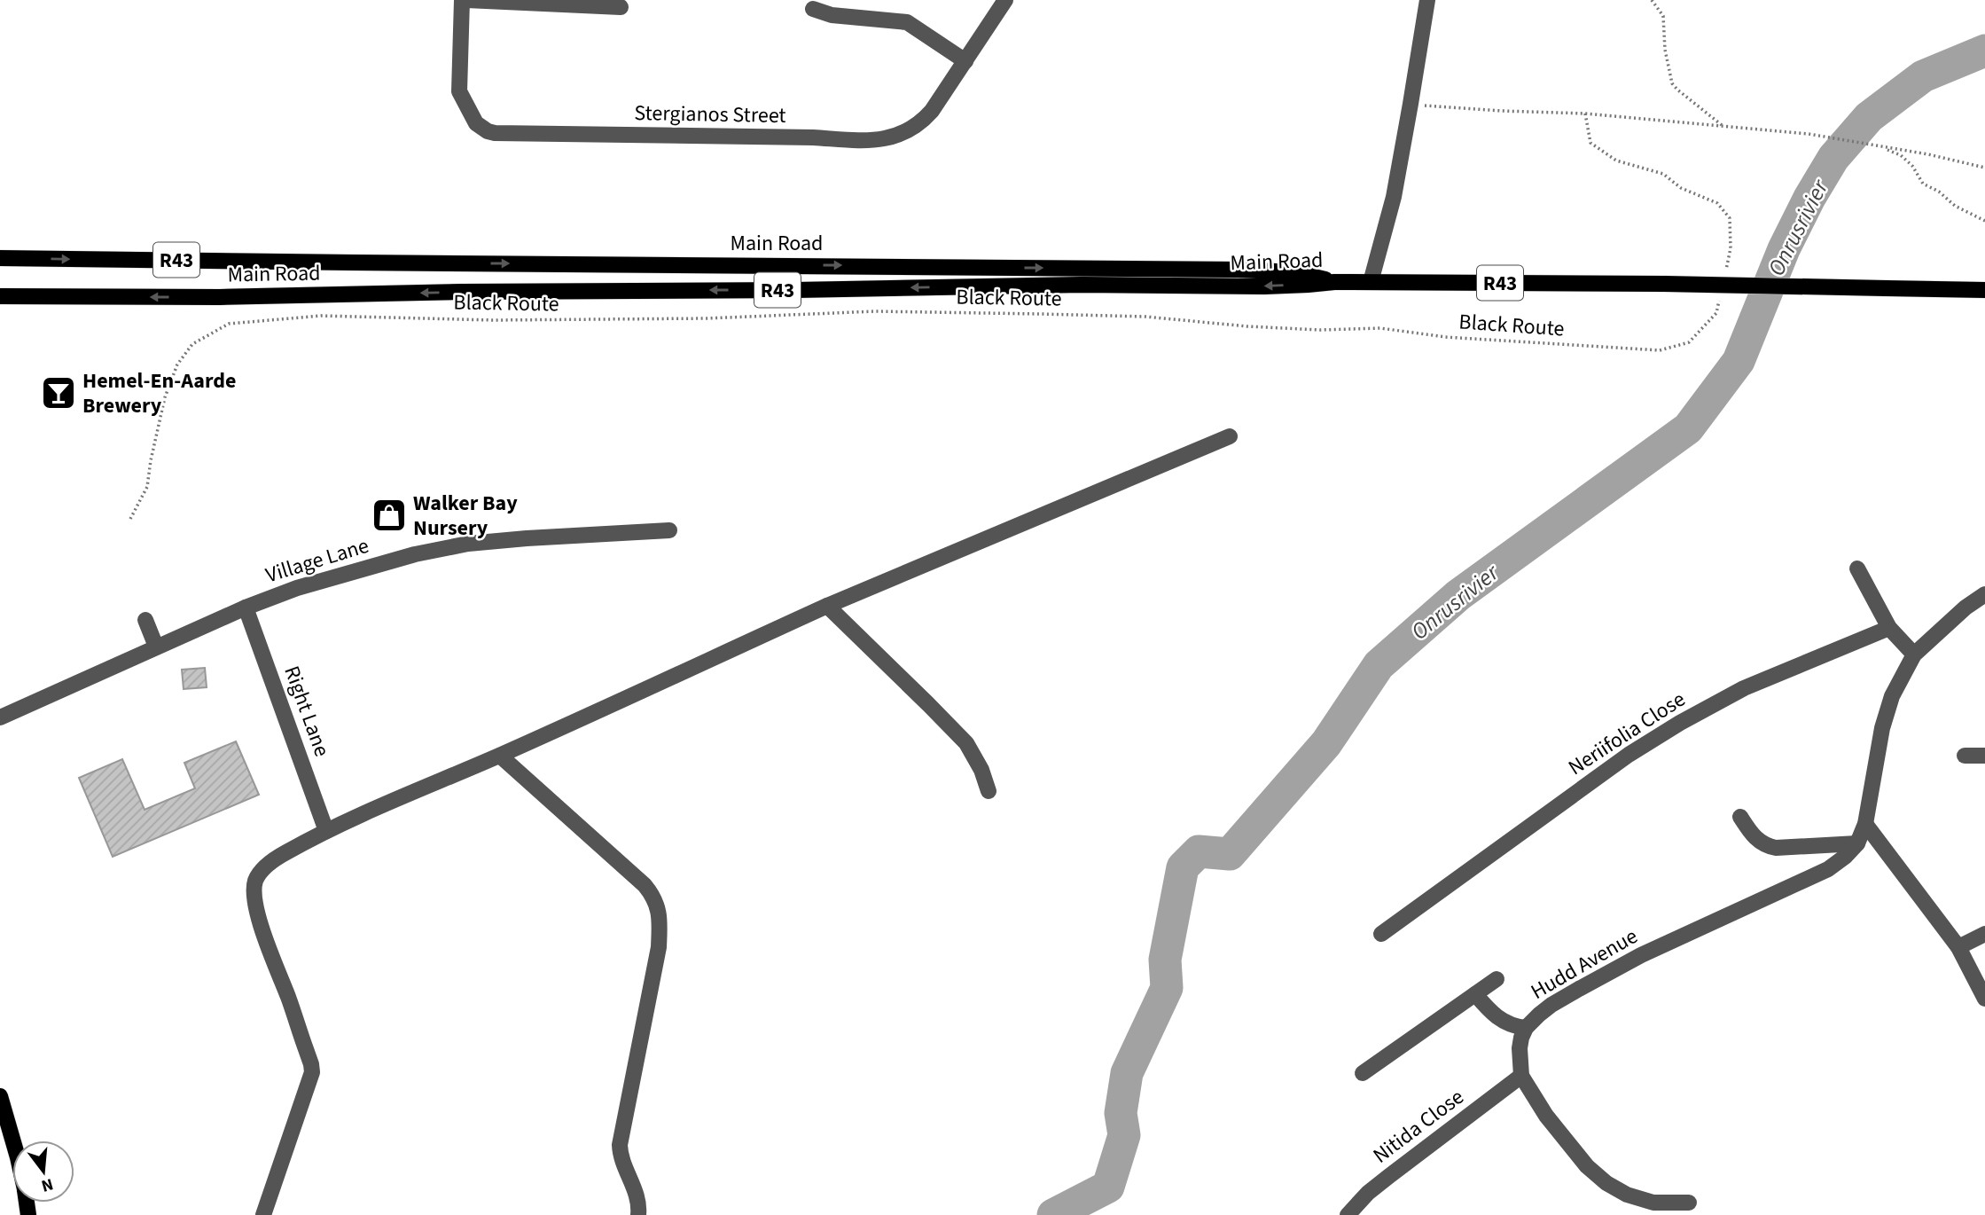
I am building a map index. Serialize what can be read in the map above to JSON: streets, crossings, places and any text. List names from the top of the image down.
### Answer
{
  "streets": {
    "main road": ["Main Road", "R43"],
    "street": [
      "Stergianos Street",
      "Village Lane",
      "Right Lane",
      "Neriifolia Close",
      "Hudd Avenue",
      "Nitida Close"
    ],
    "path": ["Black Route"]
  },
  "crossings": [
    ["Main Road", "R43"],
    ["Village Lane", "Right Lane"],
    ["Hudd Avenue", "Nitida Close"]
  ],
  "water": ["Onrusrivier"],
  "places": {
    "bar": ["Hemel-En-Aarde Brewery"],
    "shop": ["Walker Bay Nursery"]
  },
  "north": "bottom"
}
